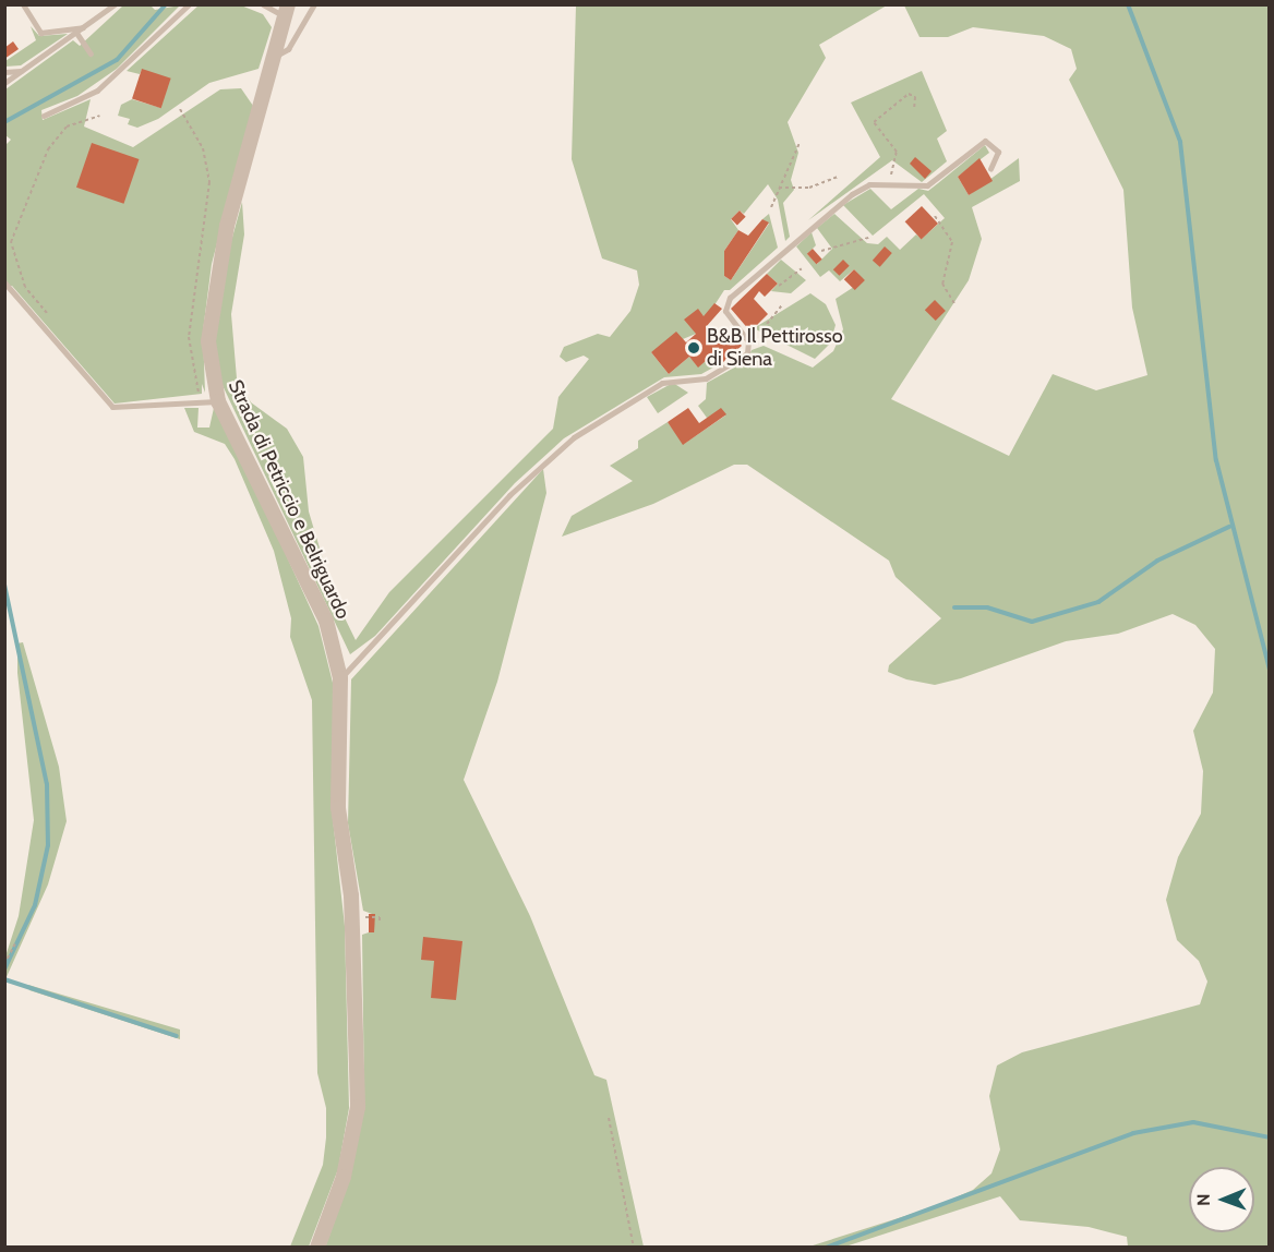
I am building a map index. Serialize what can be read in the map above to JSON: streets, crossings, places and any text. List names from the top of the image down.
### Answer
{
  "streets": {
    "street": ["Strada di Petriccio e Belriguardo"]
  },
  "places": ["B&B Il Pettirosso di Siena"],
  "north": "left"
}
